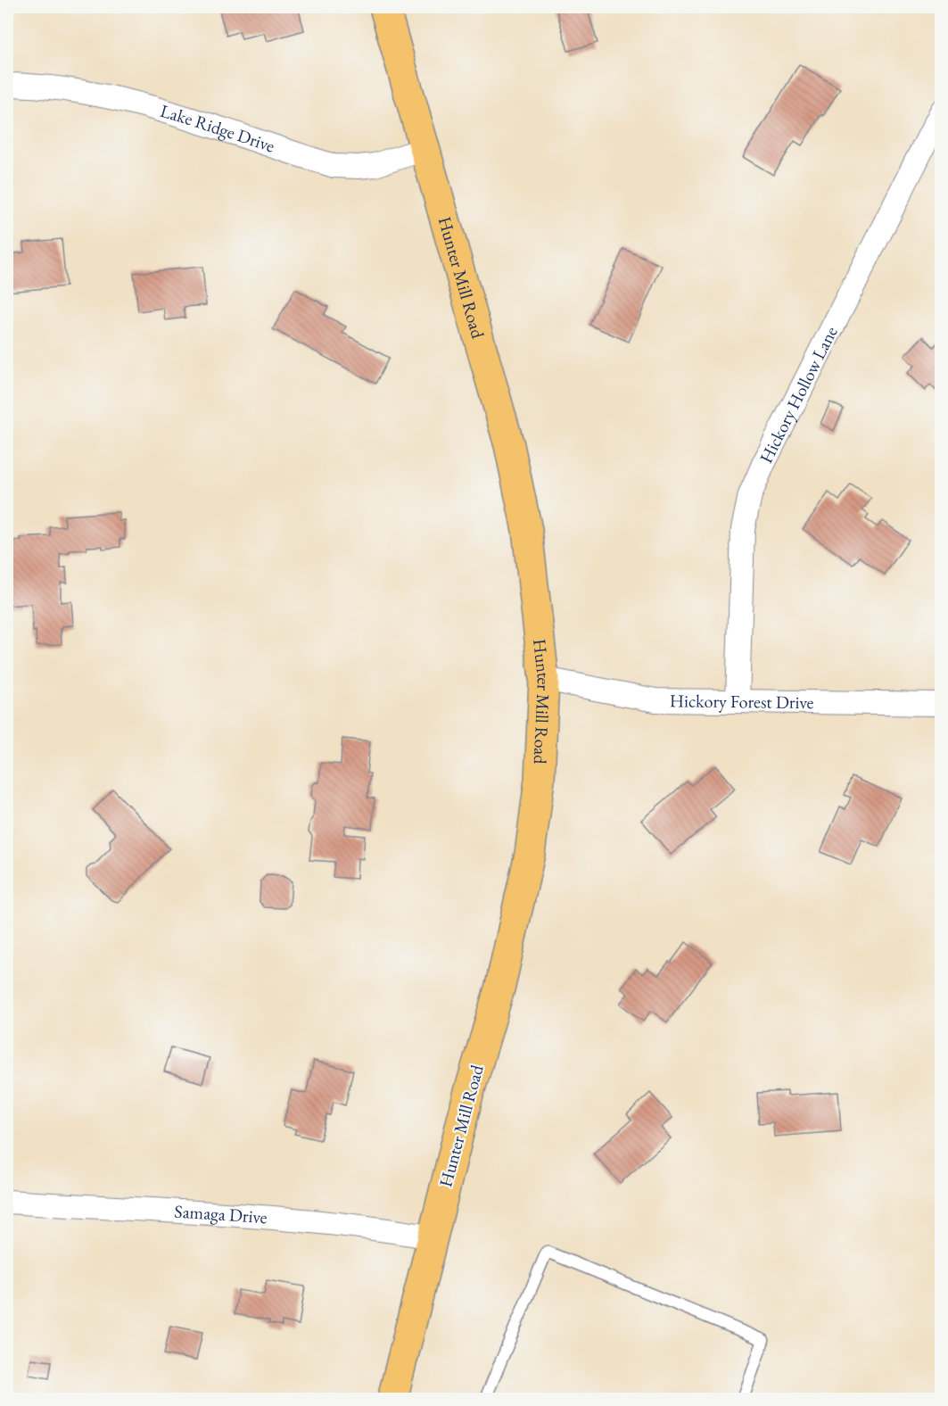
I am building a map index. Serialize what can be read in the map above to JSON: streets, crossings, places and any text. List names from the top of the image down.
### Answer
{
  "streets": {
    "main road": ["Hunter Mill Road"],
    "street": [
      "Lake Ridge Drive",
      "Hickory Hollow Lane",
      "Hickory Forest Drive",
      "Samaga Drive"
    ]
  },
  "crossings": [
    ["Lake Ridge Drive", "Hunter Mill Road"],
    ["Hunter Mill Road", "Hickory Forest Drive"],
    ["Hunter Mill Road", "Samaga Drive"],
    ["Hickory Hollow Lane", "Hickory Forest Drive"]
  ]
}
